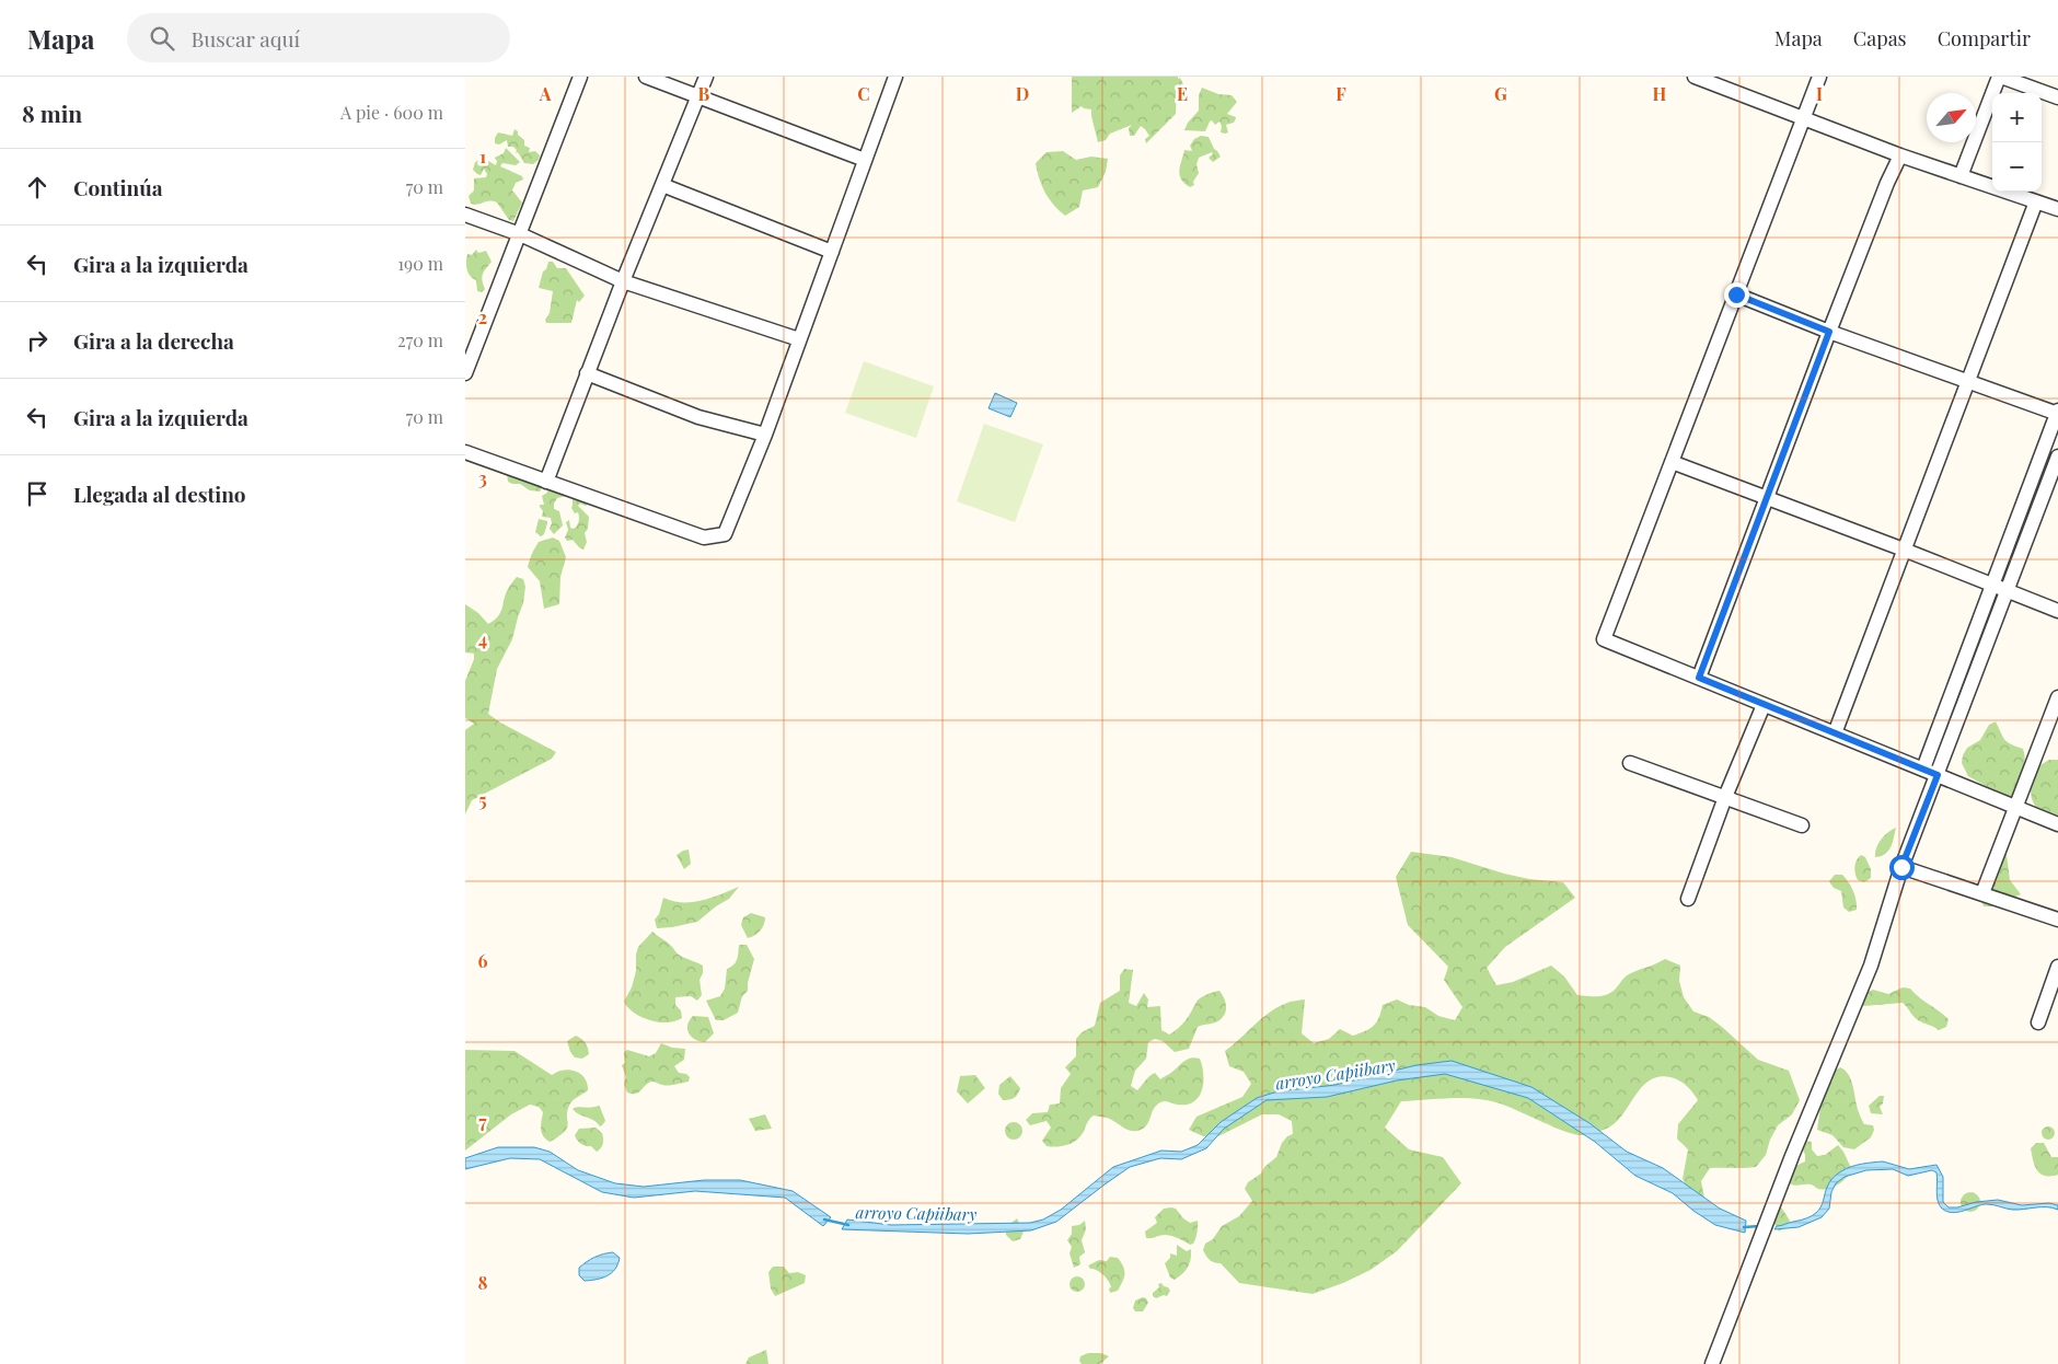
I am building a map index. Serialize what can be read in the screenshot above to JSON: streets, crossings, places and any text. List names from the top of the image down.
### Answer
{
  "water": ["arroyo Capiibary"],
  "north": "top right",
  "page": {
    "header": "Mapa",
    "search": "Buscar aquí",
    "nav": ["Mapa", "Capas", "Compartir"],
    "heading": ["8 min", "A pie · 600 m"],
    "map_buttons": ["+", "−"],
    "list": [
      ["Continúa", "70 m"],
      ["Gira a la izquierda", "190 m"],
      ["Gira a la derecha", "270 m"],
      ["Gira a la izquierda", "70 m"],
      "Llegada al destino"
    ]
  },
  "grid": {
    "columns": [
      "A",
      "B",
      "C",
      "D",
      "E",
      "F",
      "G",
      "H",
      "I"
    ],
    "rows": [
      "1",
      "2",
      "3",
      "4",
      "5",
      "6",
      "7",
      "8"
    ]
  }
}
